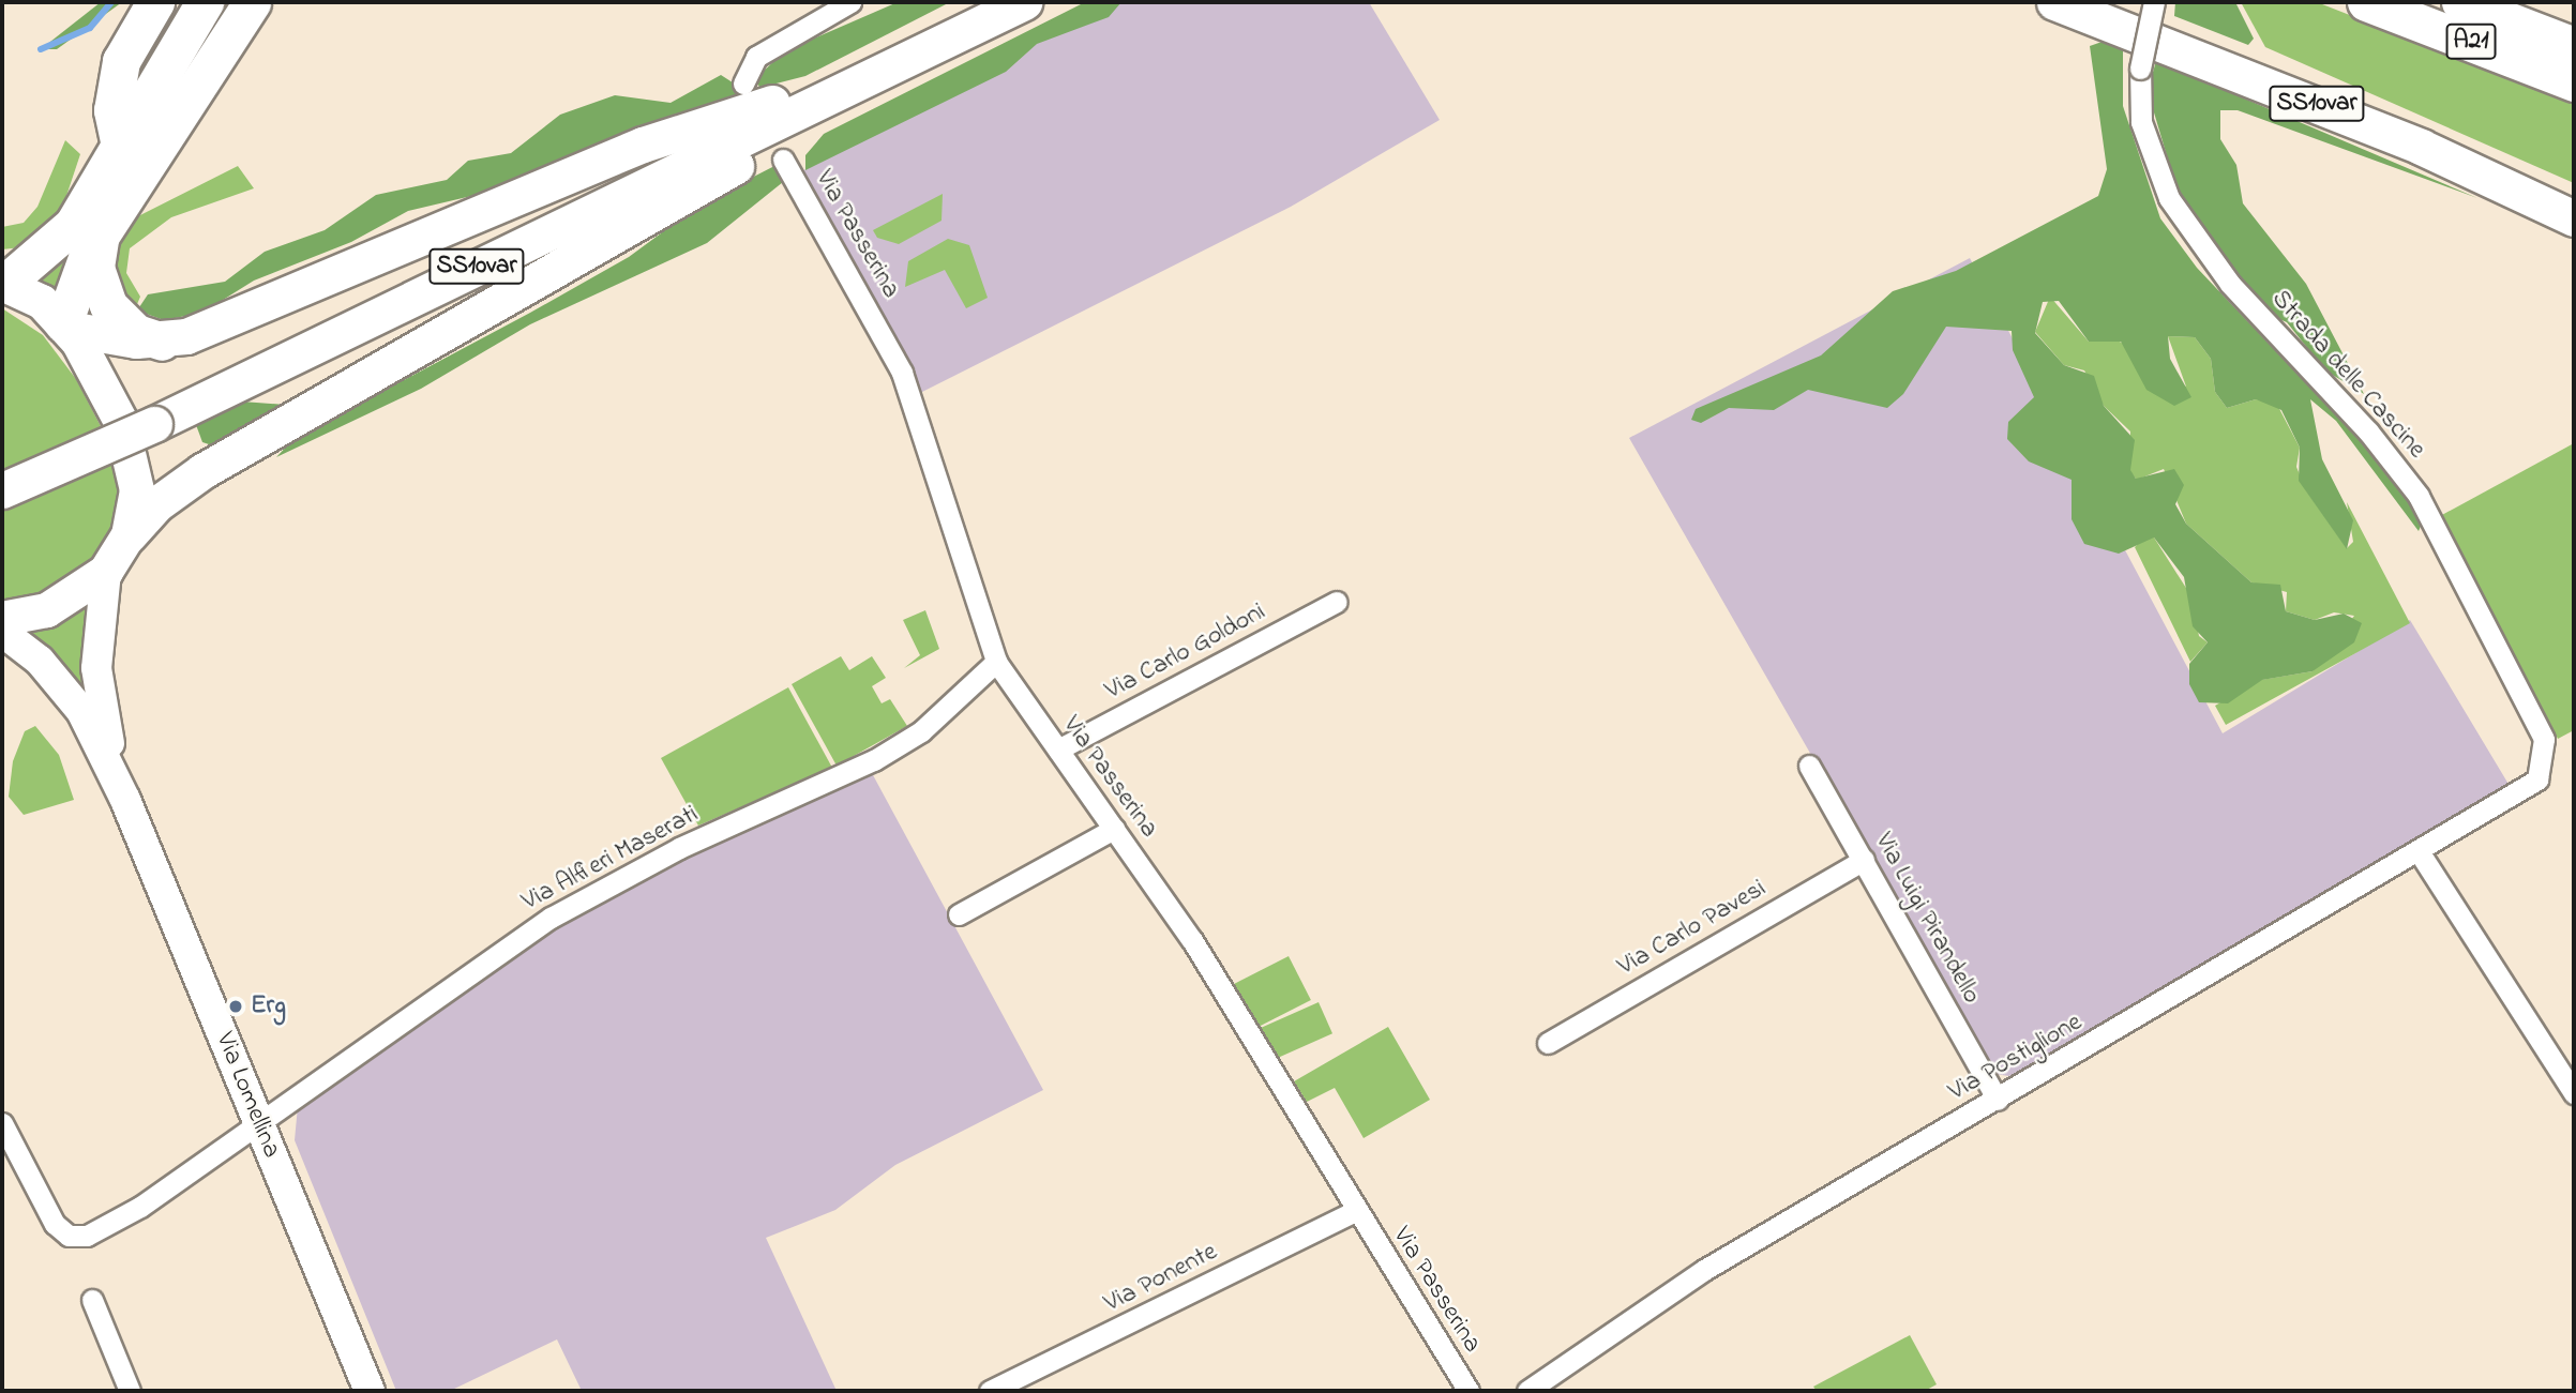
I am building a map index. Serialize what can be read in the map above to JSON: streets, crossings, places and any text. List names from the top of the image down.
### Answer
{
  "streets": {
    "highway": ["A21", "SS10var"],
    "main road": ["Via Lomellina"],
    "street": [
      "Via Passerina",
      "Strada delle Cascine",
      "Via Carlo Goldoni",
      "Via Alfieri Maserati",
      "Via Luigi Pirandello",
      "Via Carlo Pavesi",
      "Via Postiglione",
      "Via Ponente"
    ]
  },
  "crossings": [
    ["Via Passerina", "Via Carlo Goldoni"],
    ["Via Passerina", "Via Alfieri Maserati"],
    ["Via Passerina", "Via Ponente"],
    ["Strada delle Cascine", "Via Postiglione"],
    ["Via Alfieri Maserati", "Via Lomellina"],
    ["Via Luigi Pirandello", "Via Carlo Pavesi"],
    ["Via Luigi Pirandello", "Via Postiglione"]
  ],
  "places": ["Erg"]
}
